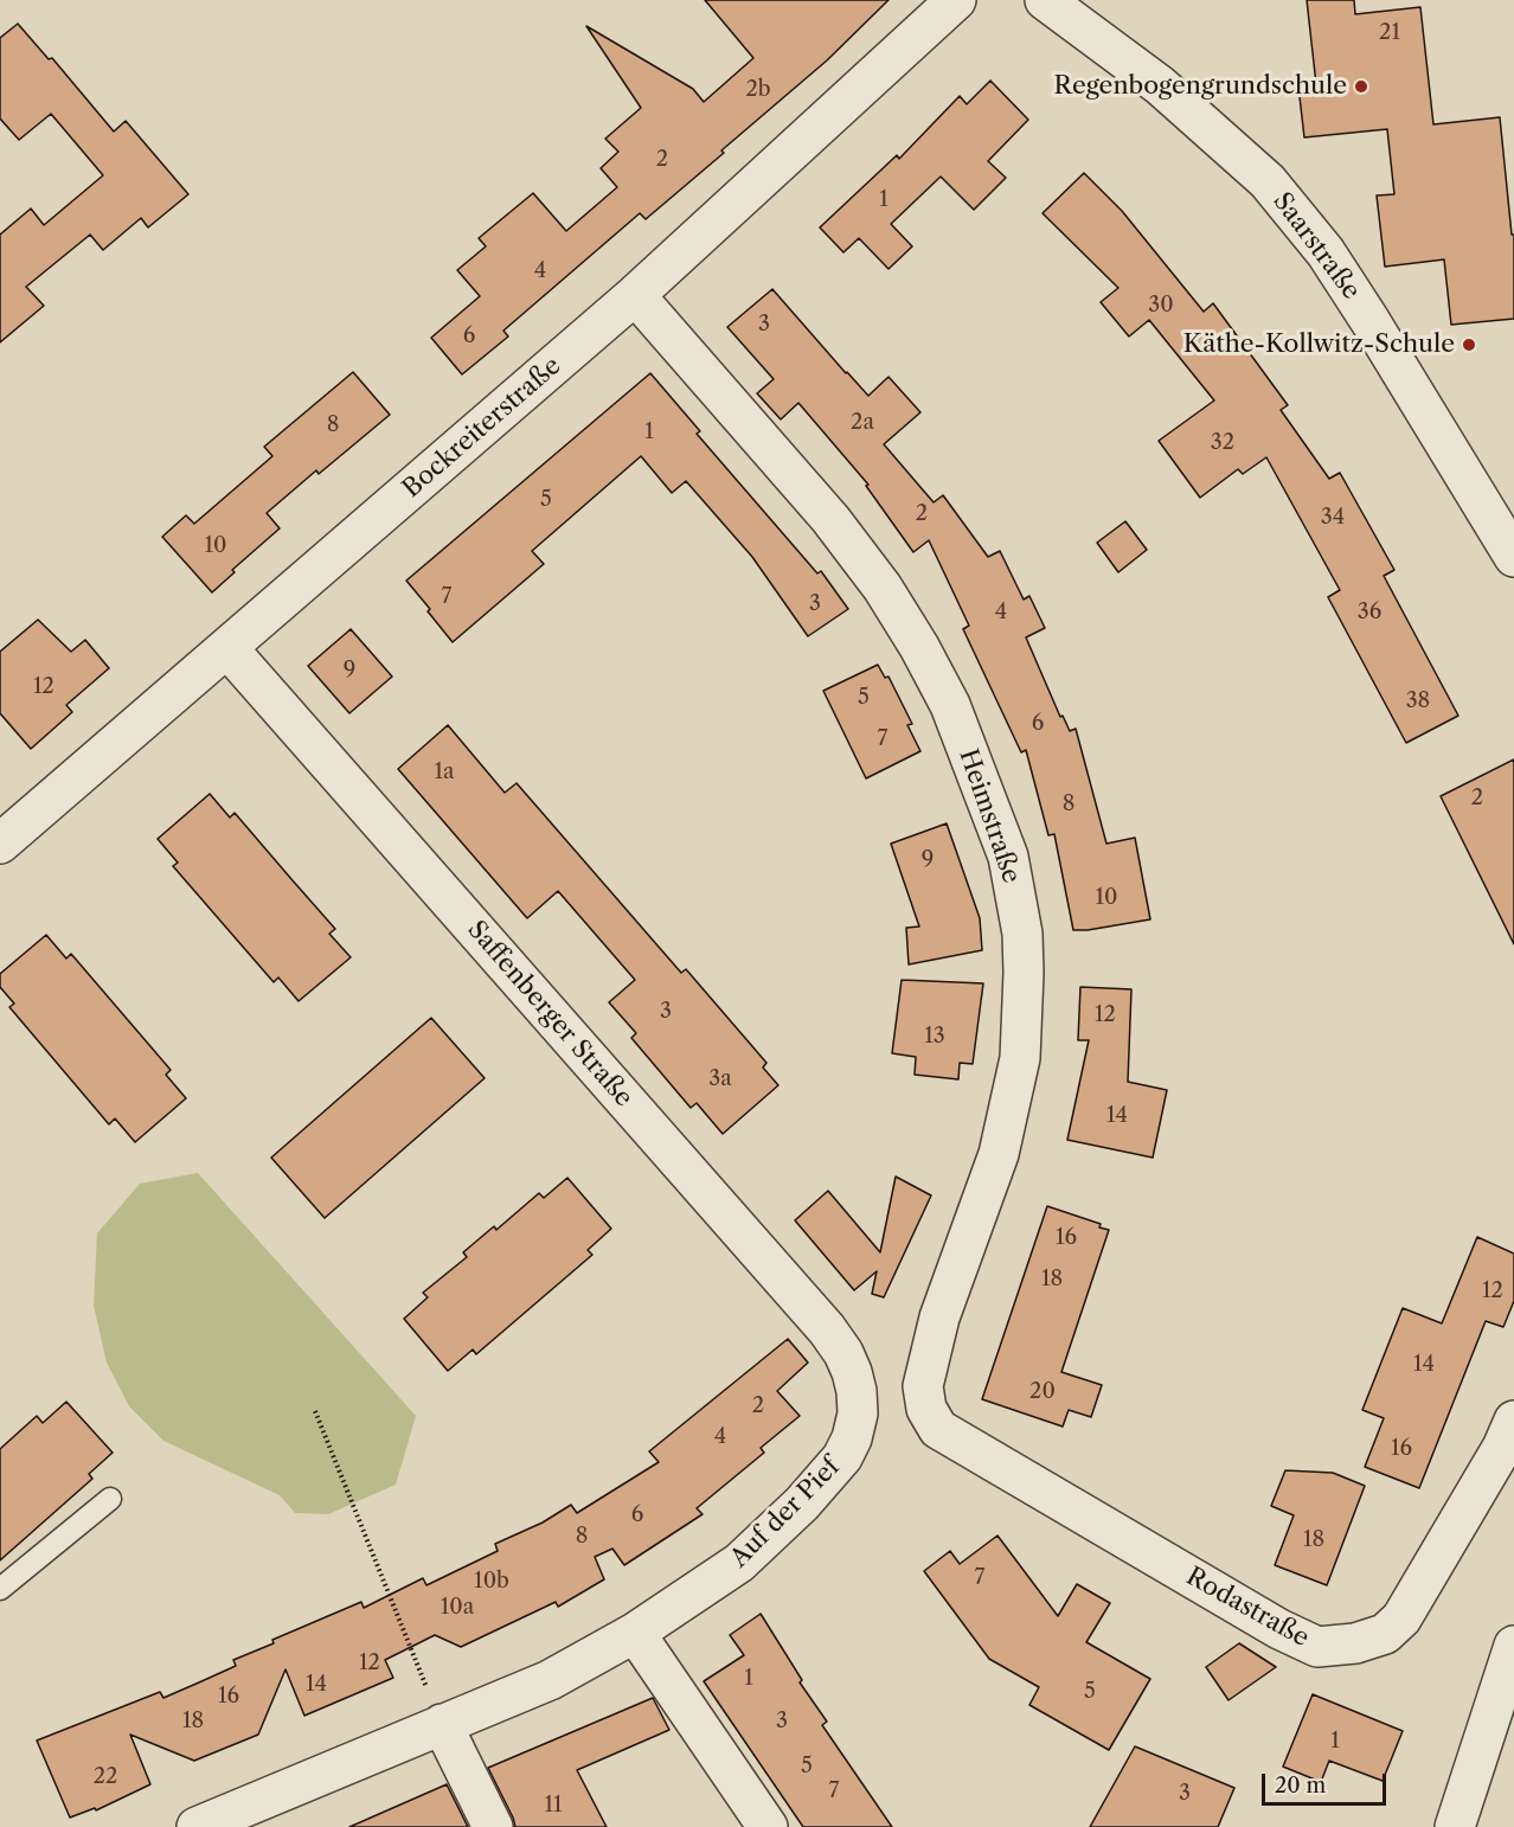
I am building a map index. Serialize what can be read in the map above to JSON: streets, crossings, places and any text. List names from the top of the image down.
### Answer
{
  "streets": {
    "street": [
      "Saarstraße",
      "Bockreiterstraße",
      "Heimstraße",
      "Saffenberger Straße",
      "Auf der Pief",
      "Rodastraße"
    ]
  },
  "crossings": [
    ["Bockreiterstraße", "Heimstraße"],
    ["Bockreiterstraße", "Saffenberger Straße"],
    ["Heimstraße", "Rodastraße"],
    ["Saffenberger Straße", "Auf der Pief"]
  ],
  "places": ["Regenbogengrundschule", "Käthe-Kollwitz-Schule"],
  "house_numbers": [
    "21",
    "2b",
    "2",
    "1",
    "4",
    "30",
    "3",
    "6",
    "2a",
    "8",
    "1",
    "32",
    "5",
    "2",
    "34",
    "10",
    "7",
    "3",
    "4",
    "36",
    "9",
    "12",
    "5",
    "38",
    "6",
    "7",
    "1a",
    "2",
    "8",
    "9",
    "10",
    "3",
    "12",
    "13",
    "3a",
    "14",
    "16",
    "18",
    "12",
    "14",
    "20",
    "2",
    "4",
    "16",
    "6",
    "8",
    "18",
    "7",
    "10b",
    "10a",
    "12",
    "1",
    "14",
    "5",
    "16",
    "18",
    "3",
    "1",
    "5",
    "22",
    "7",
    "3",
    "11"
  ],
  "scale_bar": "20 m"
}
